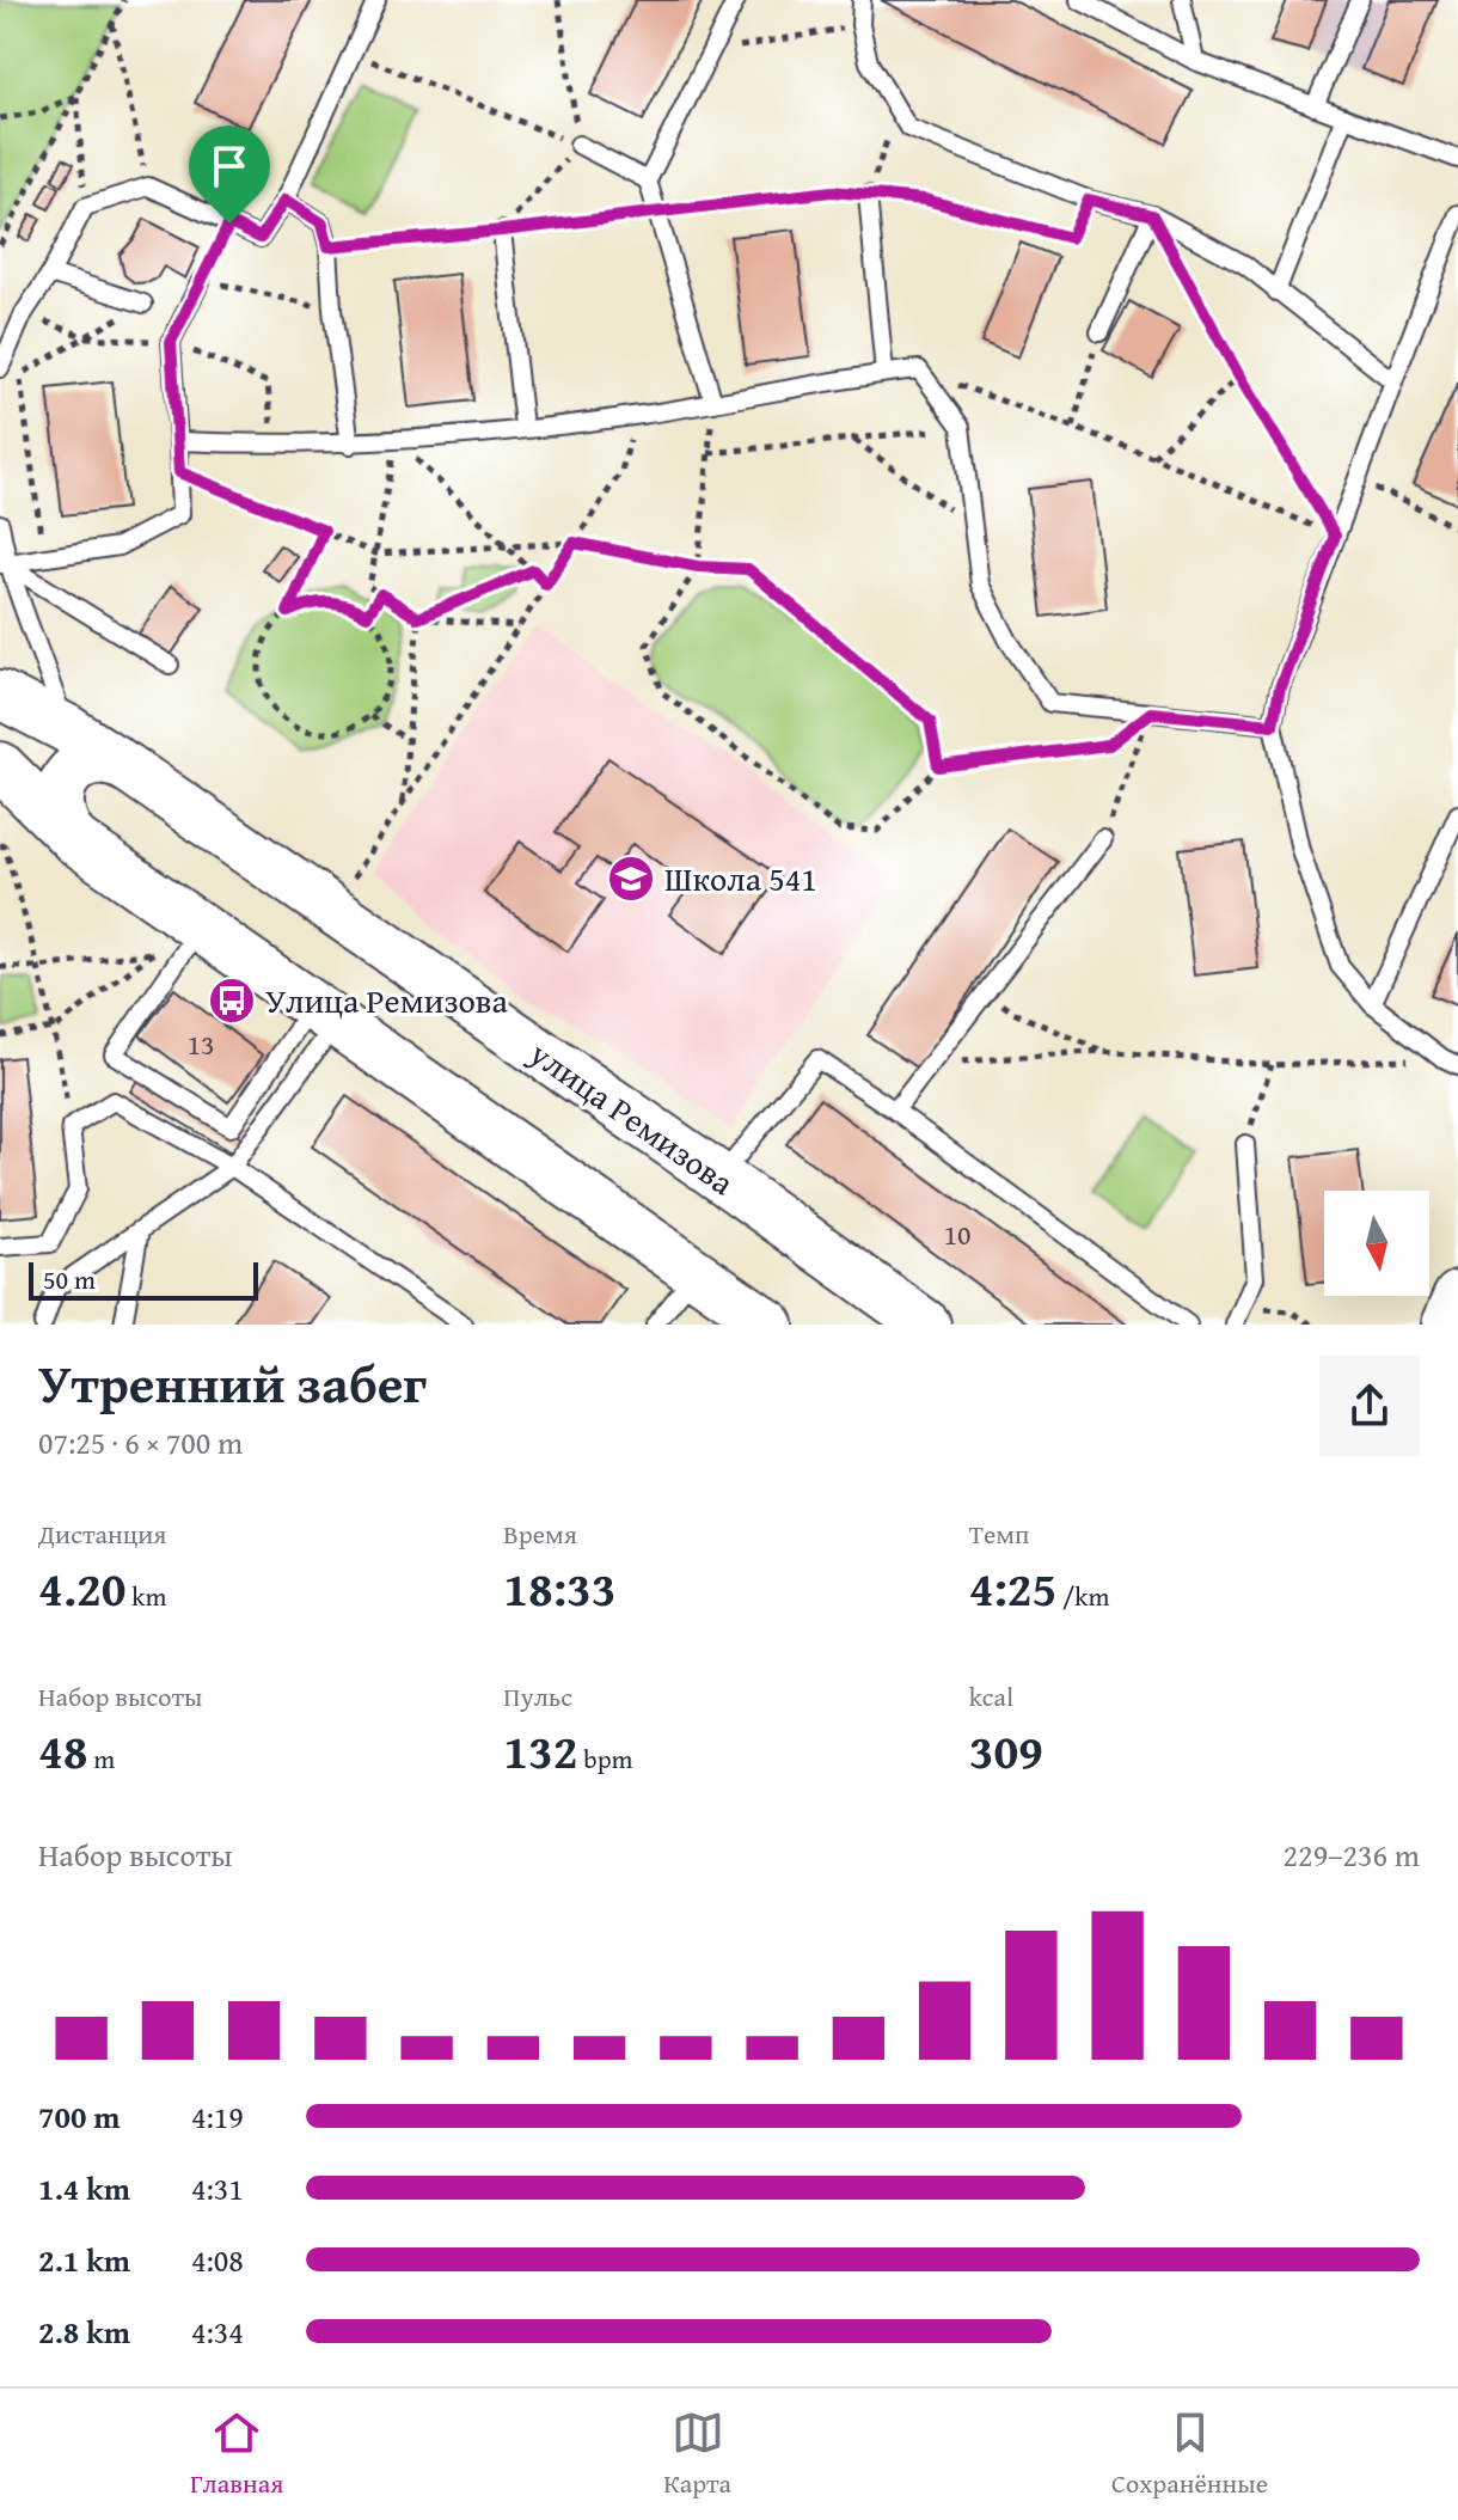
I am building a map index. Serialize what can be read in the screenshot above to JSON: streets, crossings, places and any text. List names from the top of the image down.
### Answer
{
  "streets": {
    "street": ["улица Ремизова"]
  },
  "places": {
    "school or university": ["Школа 541"],
    "bus stop": ["Улица Ремизова"]
  },
  "house_numbers": ["13", "10"],
  "scale_bar": "50 m",
  "north": "bottom",
  "page": {
    "scale": "50 m",
    "heading": ["Утренний забег", "07:25 · 6 × 700 m"],
    "stats": [
      ["Дистанция", "4.20 km"],
      ["Время", "18:33"],
      ["Темп", "4:25 /km"],
      ["Набор высоты", "48 m"],
      ["Пульс", "132 bpm"],
      ["kcal", "309"]
    ],
    "chart": ["Набор высоты", "229–236 m"],
    "list": [
      {
        "name": "700 m",
        "note": "4:19"
      },
      {
        "name": "1.4 km",
        "note": "4:31"
      },
      {
        "name": "2.1 km",
        "note": "4:08"
      },
      {
        "name": "2.8 km",
        "note": "4:34"
      }
    ],
    "tabs": ["Главная", "Карта", "Сохранённые"]
  }
}
